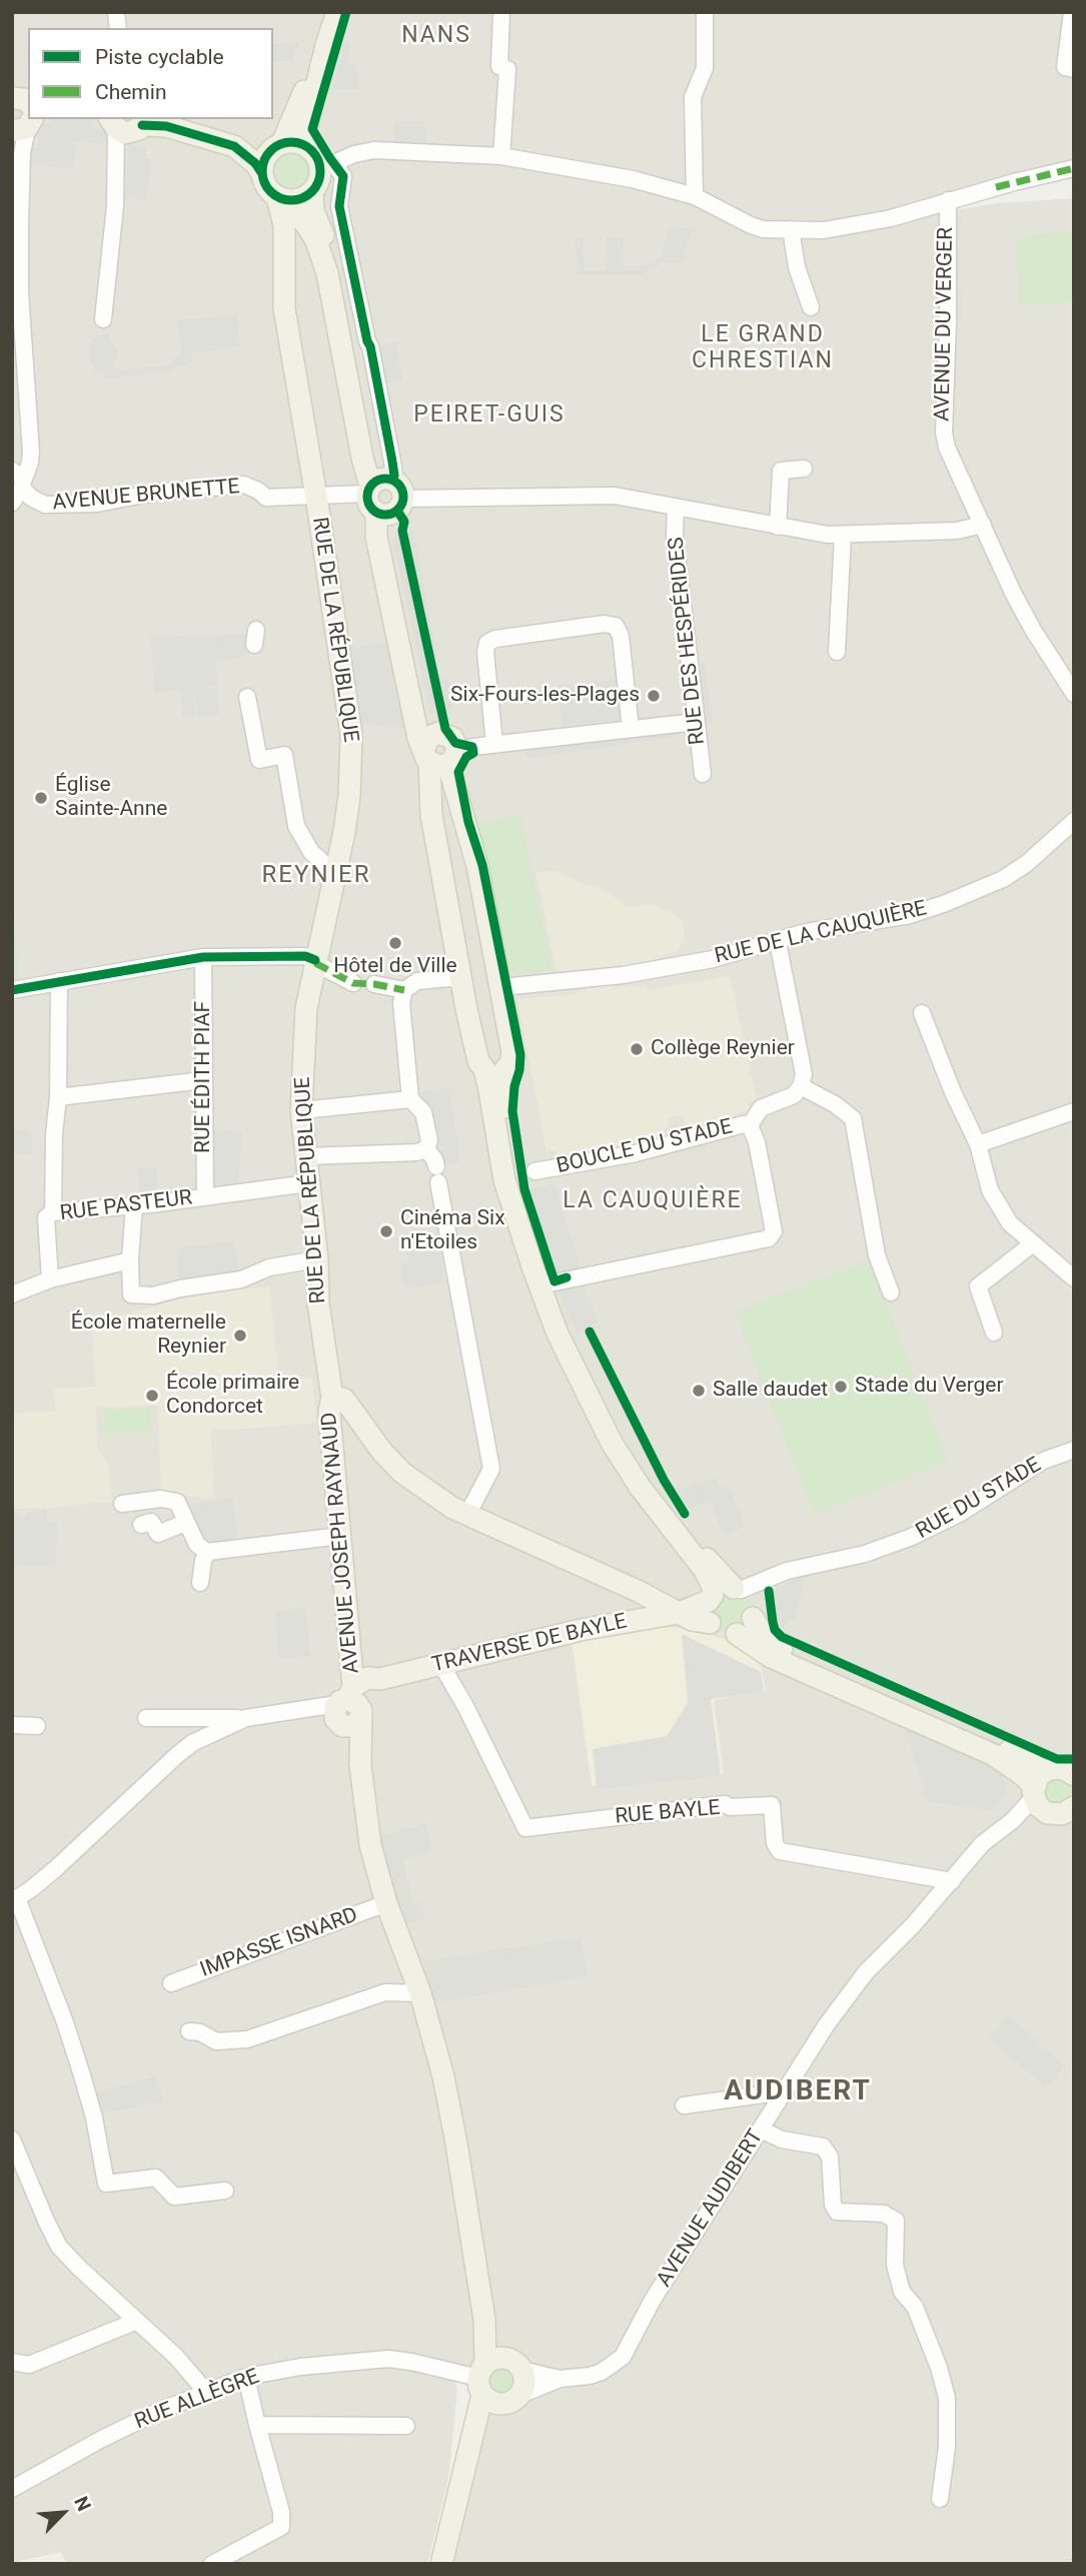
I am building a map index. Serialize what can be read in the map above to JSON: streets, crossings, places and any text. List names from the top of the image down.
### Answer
{
  "streets": {
    "main road": ["RUE DE LA RÉPUBLIQUE", "AVENUE JOSEPH RAYNAUD", "TRAVERSE DE BAYLE"],
    "street": [
      "AVENUE DU VERGER",
      "AVENUE BRUNETTE",
      "RUE DES HESPÉRIDES",
      "RUE DE LA CAUQUIÈRE",
      "RUE ÉDITH PIAF",
      "BOUCLE DU STADE",
      "RUE PASTEUR",
      "RUE DU STADE",
      "RUE BAYLE",
      "IMPASSE ISNARD",
      "AVENUE AUDIBERT",
      "RUE ALLÈGRE"
    ]
  },
  "crossings": [
    ["AVENUE DU VERGER", "AVENUE BRUNETTE"],
    ["AVENUE BRUNETTE", "RUE DE LA RÉPUBLIQUE"],
    ["AVENUE BRUNETTE", "RUE DES HESPÉRIDES"],
    ["RUE DE LA RÉPUBLIQUE", "RUE PASTEUR"],
    ["RUE DE LA RÉPUBLIQUE", "AVENUE JOSEPH RAYNAUD"],
    ["RUE ÉDITH PIAF", "RUE PASTEUR"],
    ["RUE DU STADE", "TRAVERSE DE BAYLE"],
    ["AVENUE JOSEPH RAYNAUD", "TRAVERSE DE BAYLE"],
    ["AVENUE JOSEPH RAYNAUD", "IMPASSE ISNARD"],
    ["AVENUE JOSEPH RAYNAUD", "AVENUE AUDIBERT"],
    ["AVENUE JOSEPH RAYNAUD", "RUE ALLÈGRE"],
    ["TRAVERSE DE BAYLE", "RUE BAYLE"],
    ["RUE BAYLE", "AVENUE AUDIBERT"],
    ["AVENUE AUDIBERT", "RUE ALLÈGRE"]
  ],
  "districts": [
    "NANS",
    "LE GRAND CHRESTIAN",
    "PEIRET-GUIS",
    "REYNIER",
    "LA CAUQUIÈRE",
    "AUDIBERT"
  ],
  "places": [
    "Six-Fours-les-Plages",
    "Église Sainte-Anne",
    "Hôtel de Ville",
    "Collège Reynier",
    "Cinéma Six n'Etoiles",
    "École maternelle Reynier",
    "Stade du Verger",
    "Salle daudet",
    "École primaire Condorcet"
  ],
  "legend": ["Piste cyclable", "Chemin"],
  "north": "top right"
}
